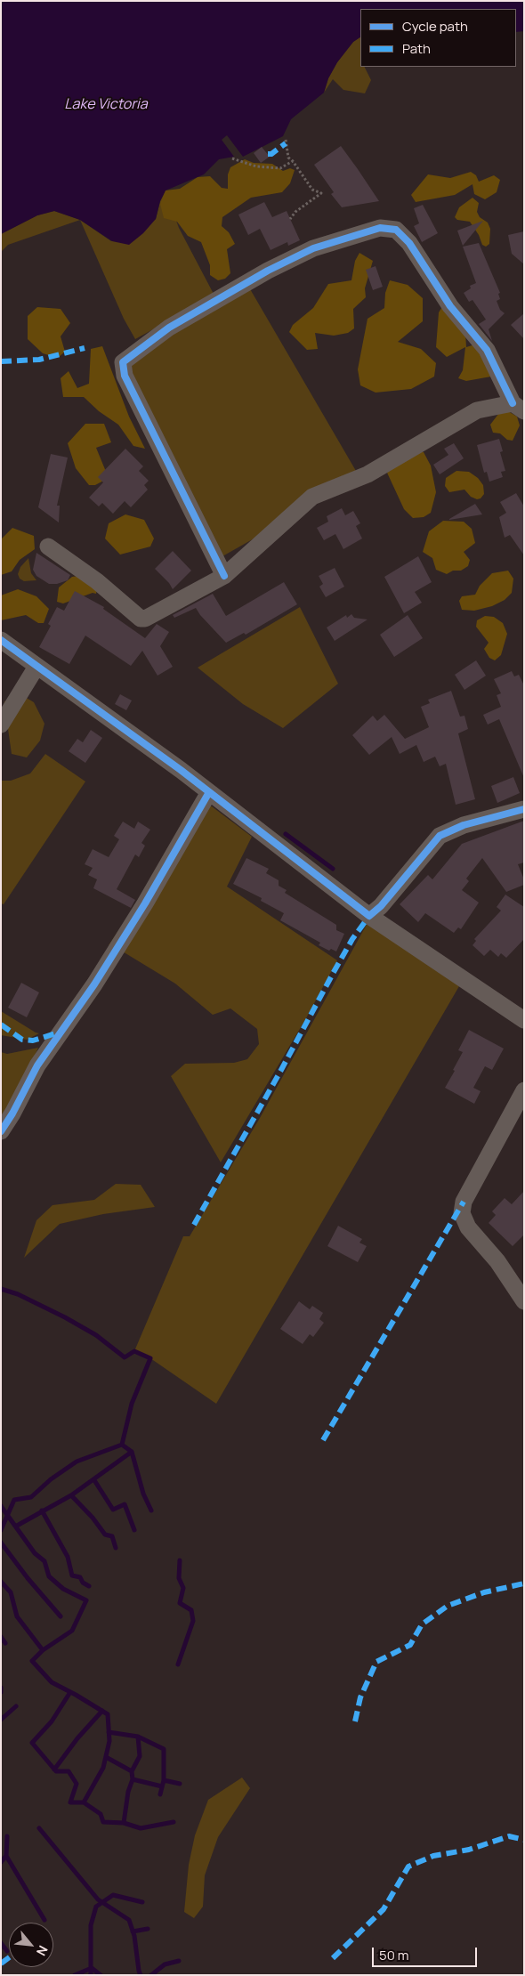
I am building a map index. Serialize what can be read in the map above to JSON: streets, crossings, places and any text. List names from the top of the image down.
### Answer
{
  "water": ["Lake Victoria"],
  "legend": ["Cycle path", "Path"],
  "scale_bar": "50 m",
  "north": "bottom right"
}
